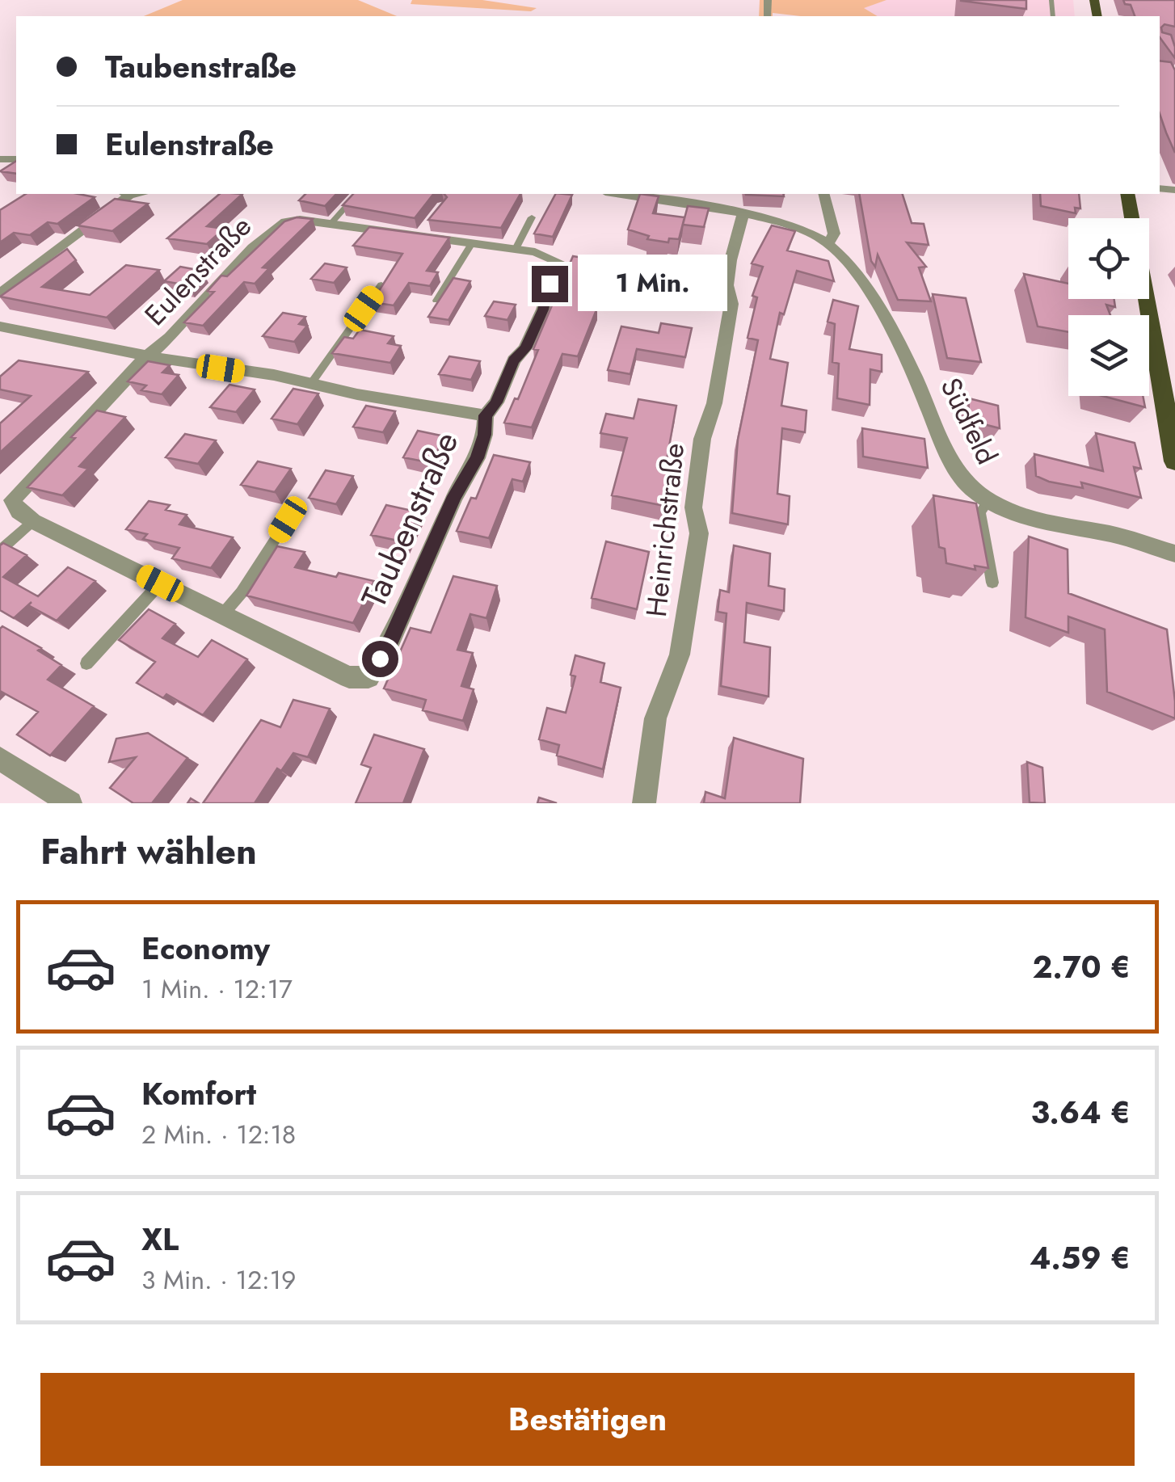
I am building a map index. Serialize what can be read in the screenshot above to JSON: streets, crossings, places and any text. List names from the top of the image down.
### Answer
{
  "streets": {
    "street": [
      "Eulenstraße",
      "Südfeld",
      "Taubenstraße",
      "Heinrichstraße"
    ]
  },
  "crossings": [
    ["Eulenstraße", "Taubenstraße"]
  ],
  "page": {
    "banner": ["Taubenstraße", "Eulenstraße"],
    "bubble": "1 Min.",
    "heading": "Fahrt wählen",
    "list": [
      {
        "name": "Economy",
        "note": "1 Min. · 12:17",
        "value": "2.70 €"
      },
      {
        "name": "Komfort",
        "note": "2 Min. · 12:18",
        "value": "3.64 €"
      },
      {
        "name": "XL",
        "note": "3 Min. · 12:19",
        "value": "4.59 €"
      }
    ],
    "buttons": "Bestätigen"
  }
}
